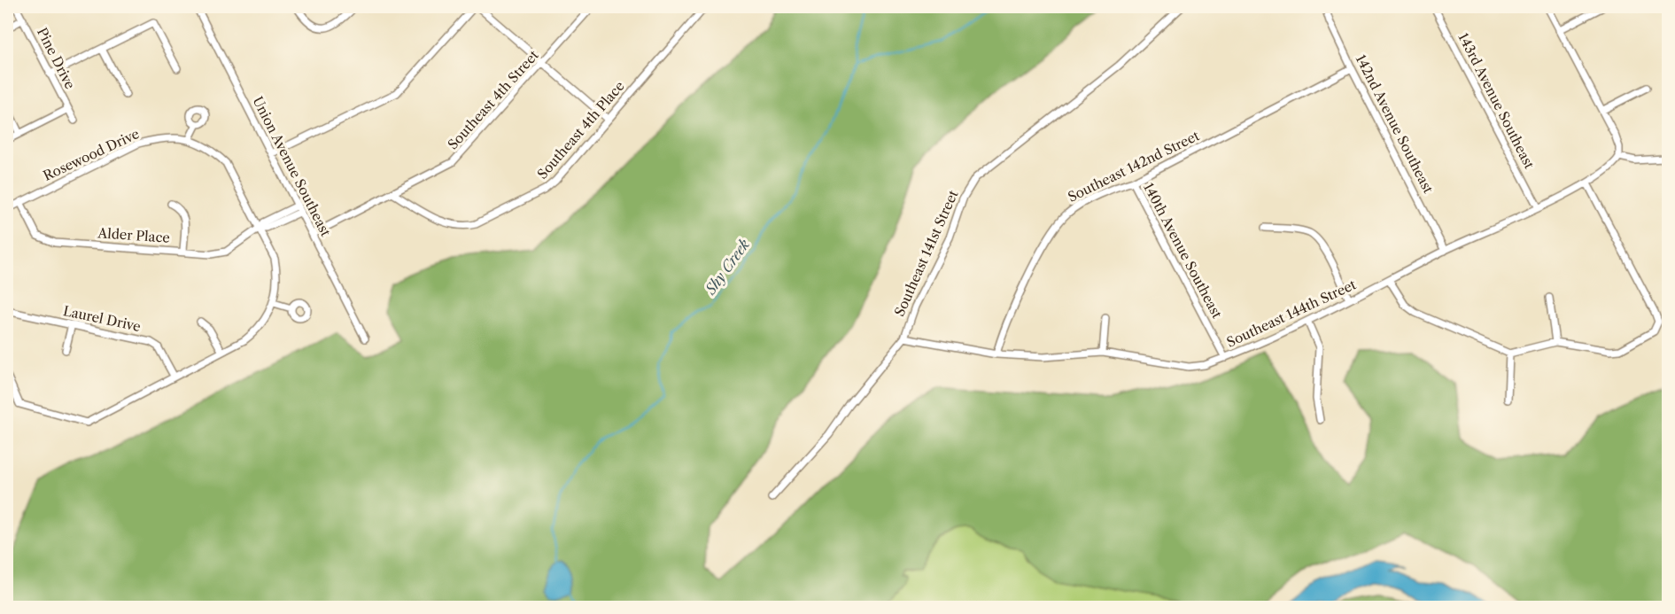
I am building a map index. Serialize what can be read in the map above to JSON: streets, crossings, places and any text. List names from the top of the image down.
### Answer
{
  "streets": {
    "street": [
      "Pine Drive",
      "Southeast 4th Street",
      "143rd Avenue Southeast",
      "142nd Avenue Southeast",
      "Southeast 4th Place",
      "Rosewood Drive",
      "Union Avenue Southeast",
      "Southeast 142nd Street",
      "Alder Place",
      "140th Avenue Southeast",
      "Southeast 141st Street",
      "Southeast 144th Street",
      "Laurel Drive"
    ]
  },
  "crossings": [
    ["Southeast 4th Street", "Southeast 4th Place"],
    ["Southeast 4th Street", "Union Avenue Southeast"],
    ["143rd Avenue Southeast", "Southeast 144th Street"],
    ["142nd Avenue Southeast", "Southeast 142nd Street"],
    ["142nd Avenue Southeast", "Southeast 144th Street"],
    ["Rosewood Drive", "Alder Place"],
    ["Union Avenue Southeast", "Alder Place"],
    ["Southeast 142nd Street", "140th Avenue Southeast"],
    ["Southeast 142nd Street", "Southeast 144th Street"],
    ["140th Avenue Southeast", "Southeast 144th Street"],
    ["Southeast 141st Street", "Southeast 144th Street"]
  ],
  "water": ["Shy Creek"]
}
